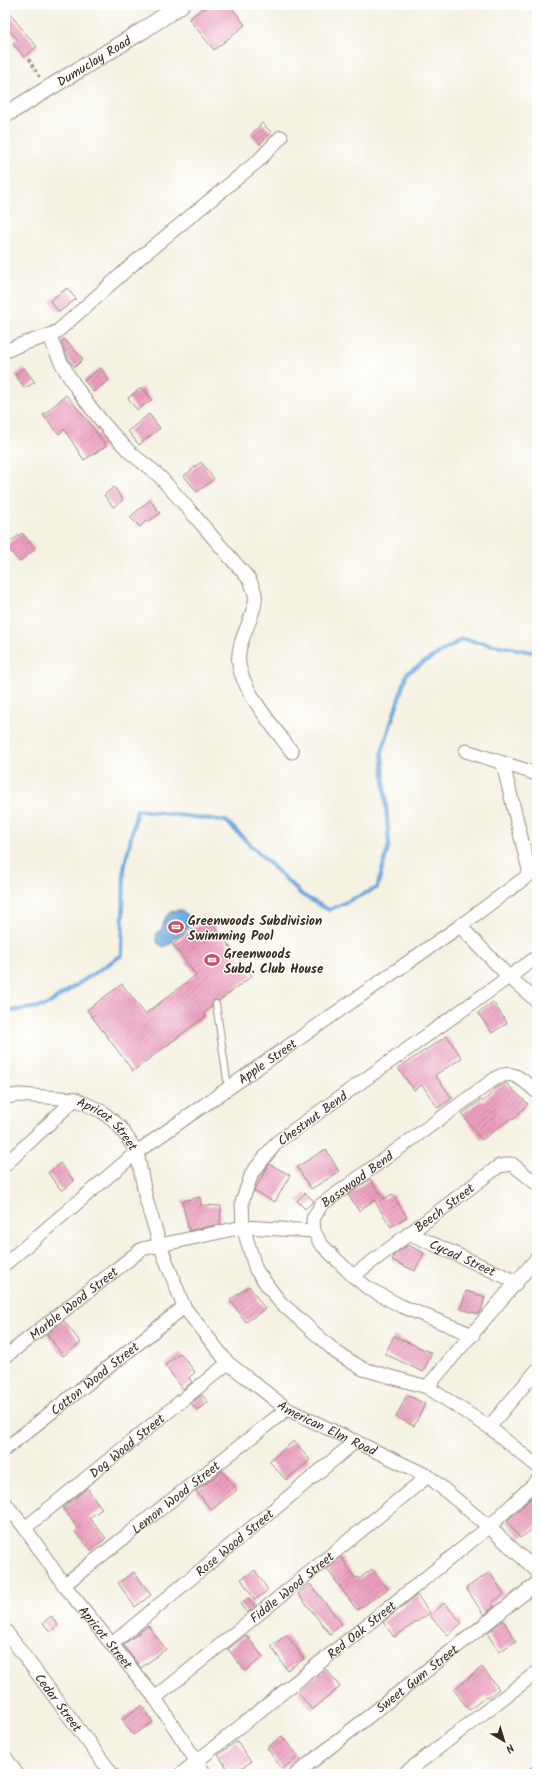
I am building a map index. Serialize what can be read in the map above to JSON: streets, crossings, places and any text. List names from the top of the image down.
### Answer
{
  "streets": {
    "street": [
      "Dumuclay Road",
      "Apple Street",
      "Chestnut Bend",
      "Apricot Street",
      "Basswood Bend",
      "Beech Street",
      "Cycad Street",
      "Marble Wood Street",
      "Cotton Wood Street",
      "American Elm Road",
      "Dog Wood Street",
      "Lemon Wood Street",
      "Rose Wood Street",
      "Fiddle Wood Street",
      "Red Oak Street",
      "Sweet Gum Street",
      "Cedar Street"
    ]
  },
  "crossings": [
    ["Apple Street", "Apricot Street"],
    ["Apricot Street", "Marble Wood Street"],
    ["Apricot Street", "American Elm Road"],
    ["Apricot Street", "Dog Wood Street"],
    ["Apricot Street", "Lemon Wood Street"],
    ["Apricot Street", "Rose Wood Street"],
    ["Apricot Street", "Fiddle Wood Street"],
    ["Apricot Street", "Red Oak Street"],
    ["Beech Street", "Cycad Street"],
    ["Marble Wood Street", "American Elm Road"],
    ["Cotton Wood Street", "American Elm Road"],
    ["American Elm Road", "Dog Wood Street"],
    ["American Elm Road", "Lemon Wood Street"],
    ["American Elm Road", "Rose Wood Street"],
    ["American Elm Road", "Fiddle Wood Street"],
    ["American Elm Road", "Red Oak Street"]
  ],
  "places": {
    "sports": ["Greenwoods Subdivision Swimming Pool", "Greenwoods Subd. Club House"]
  },
  "north": "bottom right"
}
